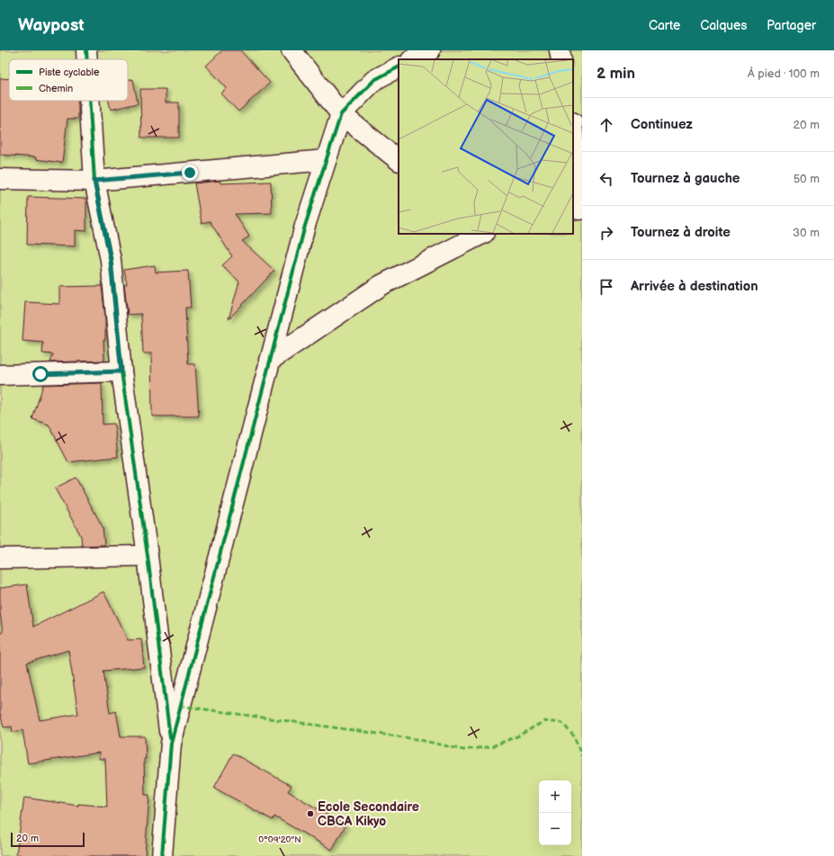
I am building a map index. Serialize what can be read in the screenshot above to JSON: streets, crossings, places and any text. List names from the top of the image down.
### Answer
{
  "places": ["Ecole Secondaire CBCA Kikyo"],
  "legend": ["Piste cyclable", "Chemin"],
  "scale_bar": "20 m",
  "page": {
    "header": "Waypost",
    "nav": ["Carte", "Calques", "Partager"],
    "heading": ["2 min", "À pied · 100 m"],
    "list": [
      ["Continuez", "20 m"],
      ["Tournez à gauche", "50 m"],
      ["Tournez à droite", "30 m"],
      "Arrivée à destination"
    ],
    "map_buttons": ["+", "−"],
    "scale": "20 m"
  },
  "coordinates": ["0°09'20\"N"]
}
